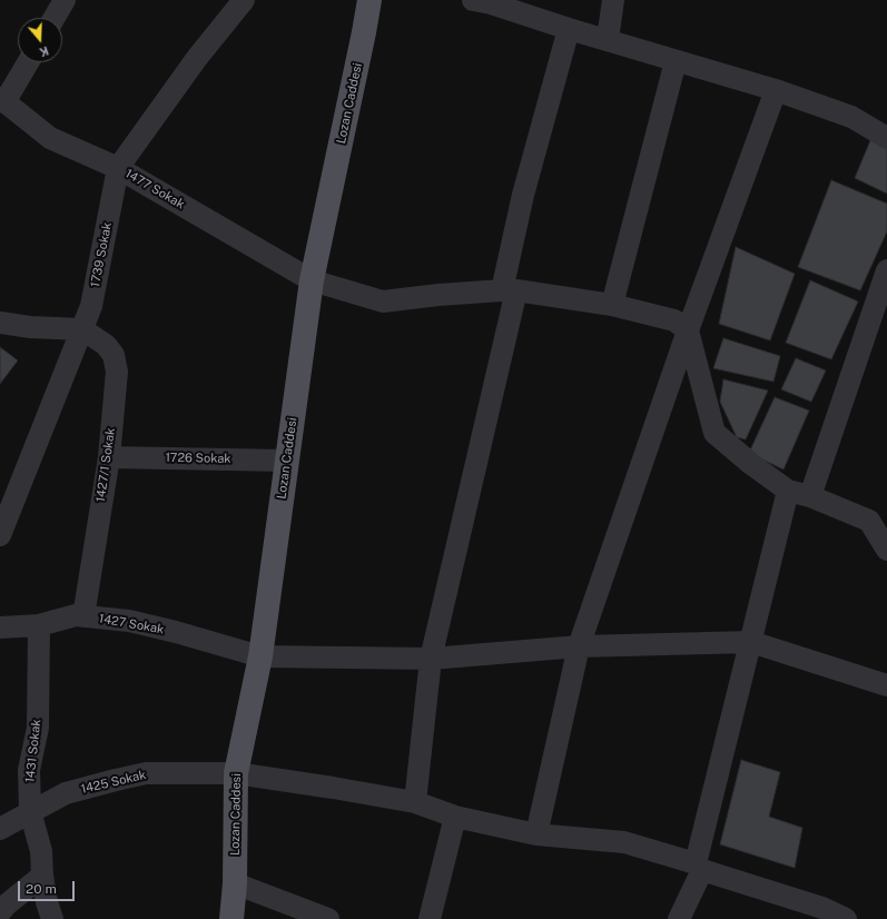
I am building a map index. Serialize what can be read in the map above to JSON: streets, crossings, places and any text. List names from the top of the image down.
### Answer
{
  "streets": {
    "main road": ["Lozan Caddesi"],
    "street": [
      "1477 Sokak",
      "1739 Sokak",
      "1726 Sokak",
      "1427/1 Sokak",
      "1427 Sokak",
      "1431 Sokak",
      "1425 Sokak"
    ]
  },
  "crossings": [
    ["Lozan Caddesi", "1477 Sokak"],
    ["Lozan Caddesi", "1726 Sokak"],
    ["Lozan Caddesi", "1427 Sokak"],
    ["Lozan Caddesi", "1425 Sokak"],
    ["1477 Sokak", "1739 Sokak"],
    ["1739 Sokak", "1427/1 Sokak"],
    ["1726 Sokak", "1427/1 Sokak"],
    ["1427/1 Sokak", "1427 Sokak"],
    ["1427 Sokak", "1431 Sokak"],
    ["1431 Sokak", "1425 Sokak"]
  ],
  "scale_bar": "20 m",
  "north": "bottom"
}
